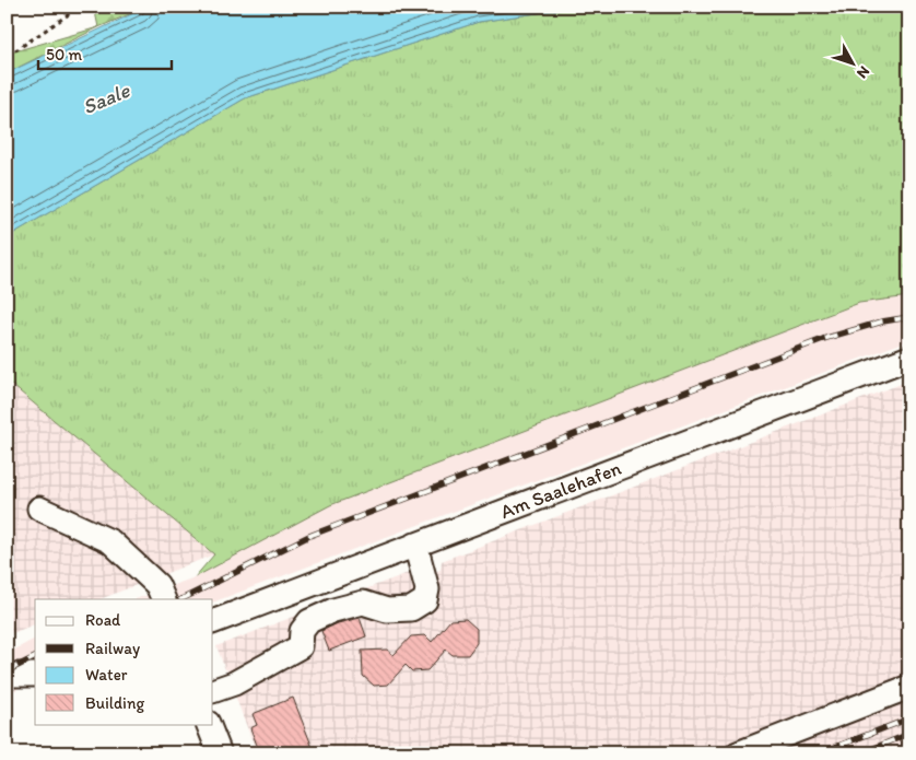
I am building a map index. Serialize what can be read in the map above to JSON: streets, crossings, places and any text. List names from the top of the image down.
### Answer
{
  "streets": {
    "lane": ["Am Saalehafen"]
  },
  "water": ["Saale"],
  "legend": [
    "Road",
    "Railway",
    "Water",
    "Building"
  ],
  "scale_bar": "50 m",
  "north": "bottom right"
}
